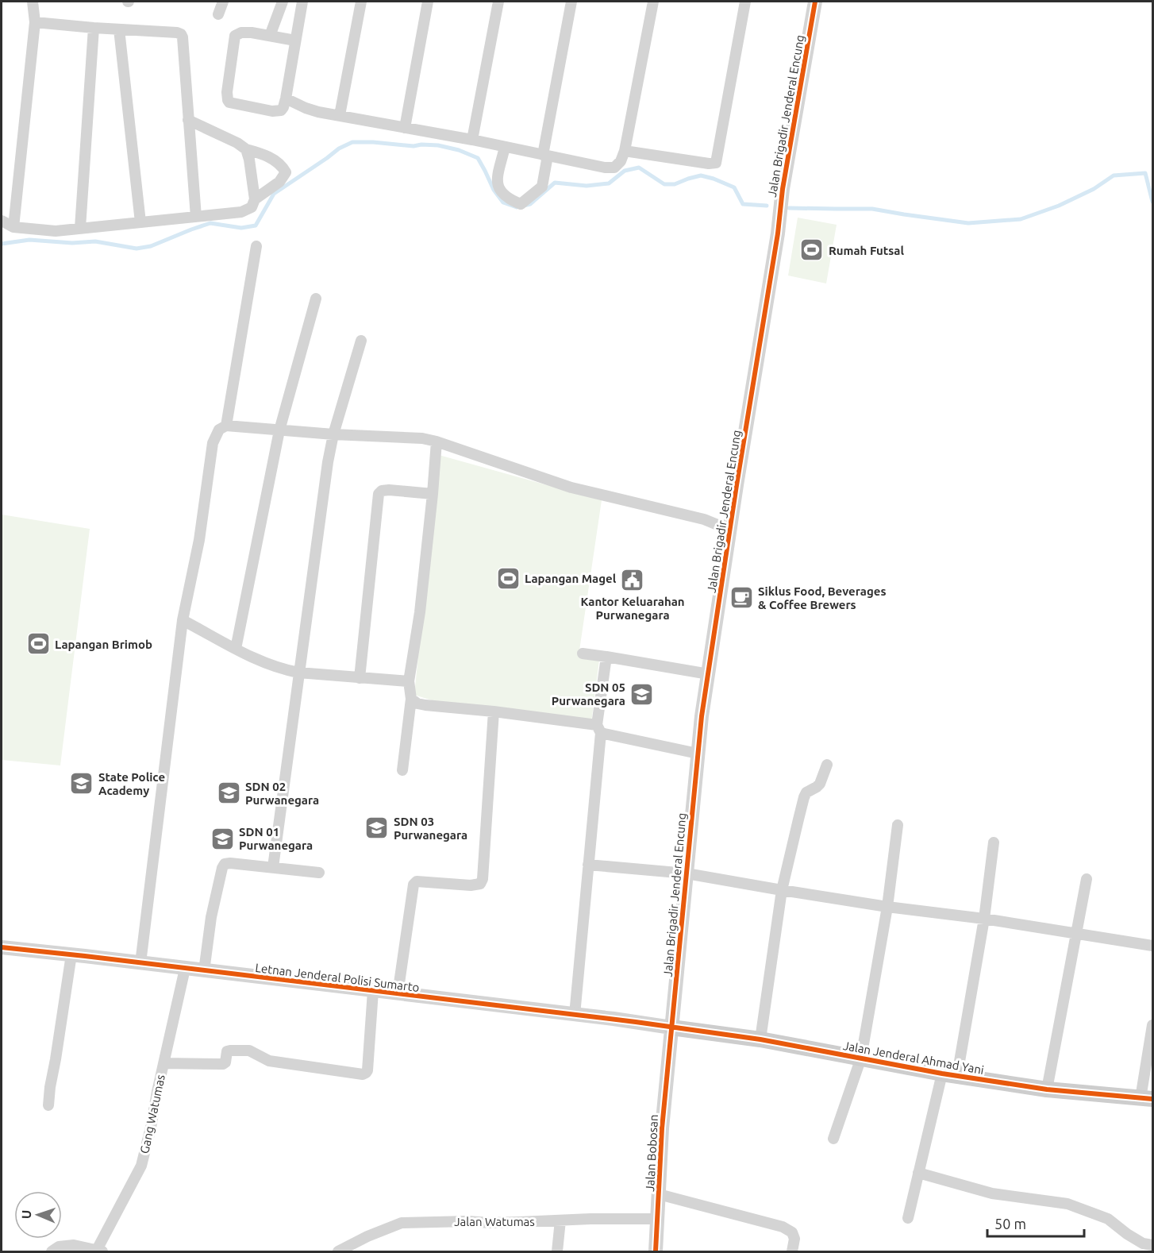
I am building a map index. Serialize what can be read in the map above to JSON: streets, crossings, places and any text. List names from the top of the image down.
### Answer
{
  "streets": {
    "main road": ["Jalan Jenderal Ahmad Yani"],
    "street": [
      "Jalan Brigadir Jenderal Encung",
      "Letnan Jenderal Polisi Sumarto",
      "Gang Watumas",
      "Jalan Bobosan",
      "Jalan Watumas"
    ]
  },
  "crossings": [
    ["Jalan Brigadir Jenderal Encung", "Letnan Jenderal Polisi Sumarto"],
    ["Jalan Brigadir Jenderal Encung", "Jalan Jenderal Ahmad Yani"],
    ["Jalan Brigadir Jenderal Encung", "Jalan Bobosan"],
    ["Letnan Jenderal Polisi Sumarto", "Jalan Jenderal Ahmad Yani"],
    ["Letnan Jenderal Polisi Sumarto", "Gang Watumas"],
    ["Letnan Jenderal Polisi Sumarto", "Jalan Bobosan"],
    ["Jalan Jenderal Ahmad Yani", "Jalan Bobosan"],
    ["Jalan Bobosan", "Jalan Watumas"]
  ],
  "places": {
    "sports": ["Rumah Futsal", "Lapangan Magel", "Lapangan Brimob"],
    "public building": ["Kantor Keluarahan Purwanegara"],
    "cafe": ["Siklus Food, Beverages & Coffee Brewers"],
    "school or university": [
      "SDN 05 Purwanegara",
      "State Police Academy",
      "SDN 02 Purwanegara",
      "SDN 03 Purwanegara",
      "SDN 01 Purwanegara"
    ]
  },
  "scale_bar": "50 m",
  "north": "left"
}
